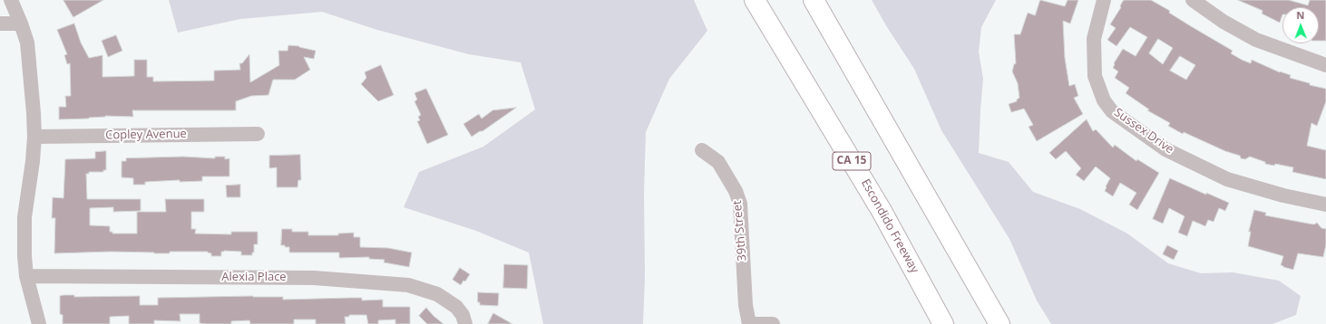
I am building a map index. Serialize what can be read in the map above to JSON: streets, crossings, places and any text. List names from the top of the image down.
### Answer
{
  "streets": {
    "highway": ["CA 15", "Escondido Freeway"],
    "street": [
      "Sussex Drive",
      "Copley Avenue",
      "39th Street",
      "Alexia Place"
    ]
  },
  "north": "top"
}
